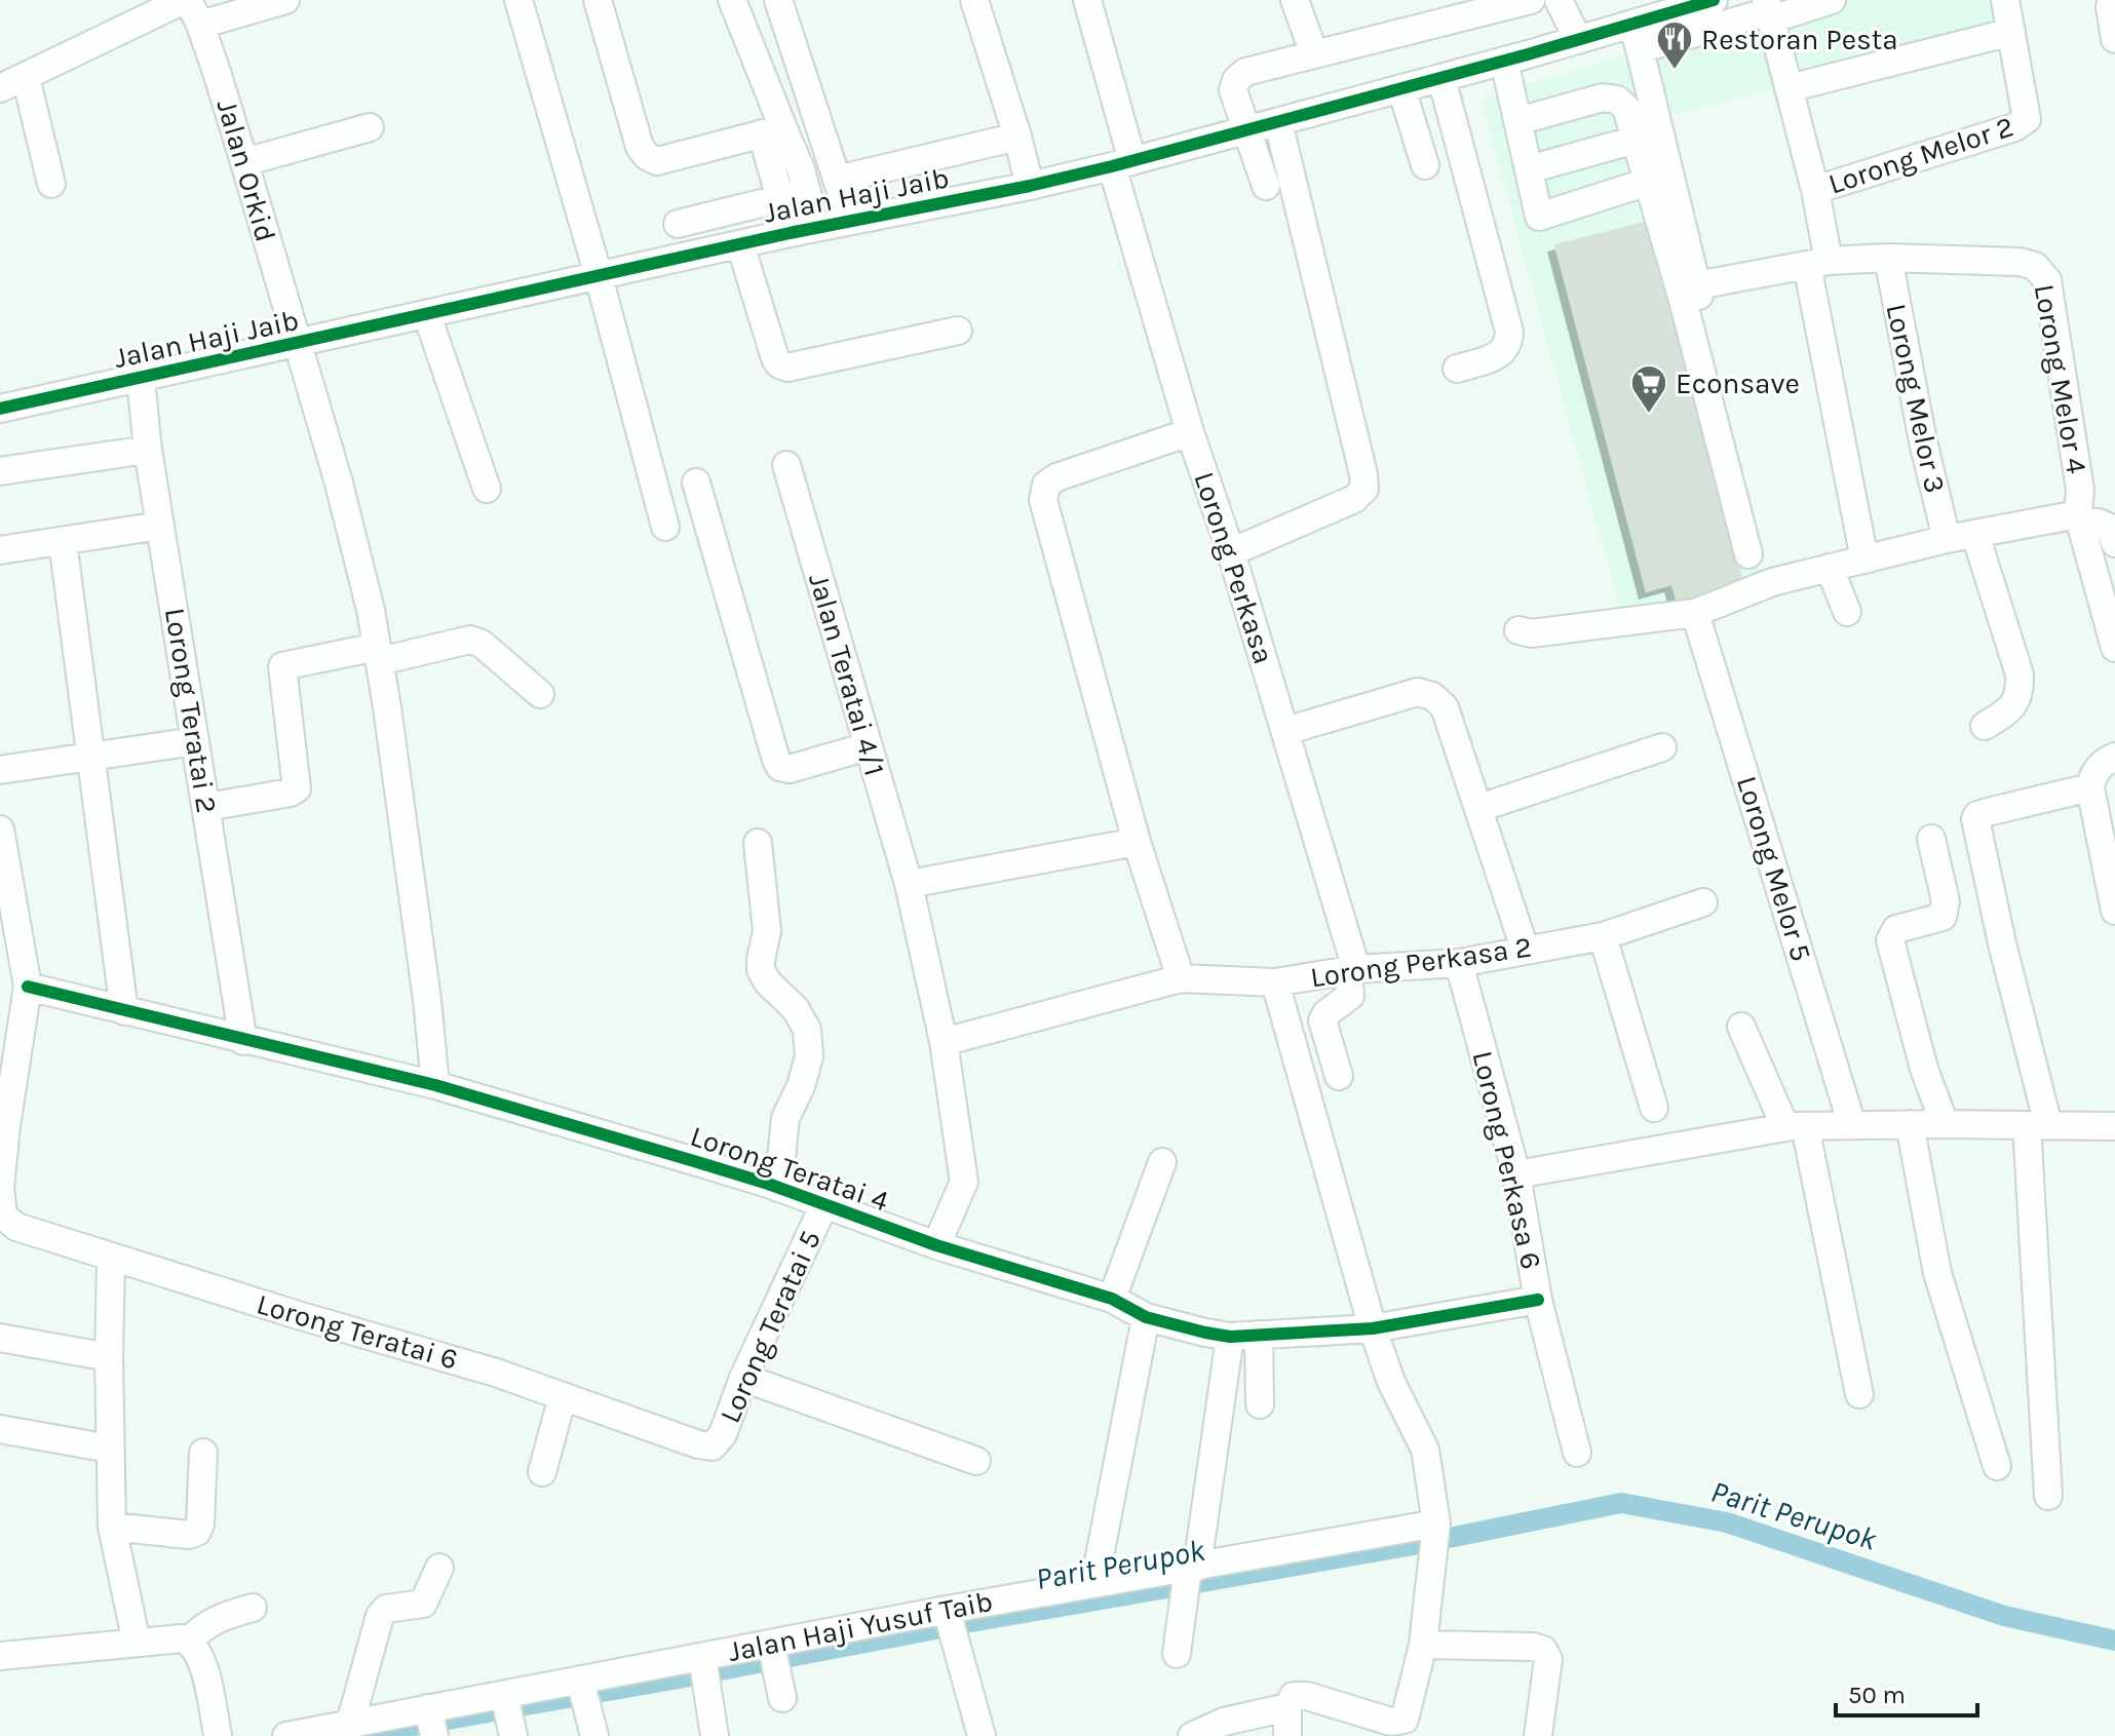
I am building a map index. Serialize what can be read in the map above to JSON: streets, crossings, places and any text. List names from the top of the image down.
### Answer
{
  "streets": {
    "street": [
      "Lorong Melor 2",
      "Jalan Orkid",
      "Jalan Haji Jaib",
      "Lorong Melor 4",
      "Lorong Melor 3",
      "Lorong Perkasa",
      "Jalan Teratai 4/1",
      "Lorong Teratai 2",
      "Lorong Melor 5",
      "Lorong Perkasa 2",
      "Lorong Perkasa 6",
      "Lorong Teratai 4",
      "Lorong Teratai 5",
      "Lorong Teratai 6",
      "Jalan Haji Yusuf Taib"
    ]
  },
  "crossings": [
    ["Jalan Orkid", "Jalan Haji Jaib"],
    ["Jalan Orkid", "Lorong Teratai 4"],
    ["Jalan Haji Jaib", "Lorong Perkasa"],
    ["Jalan Haji Jaib", "Lorong Teratai 2"],
    ["Lorong Melor 4", "Lorong Melor 3"],
    ["Lorong Perkasa", "Lorong Perkasa 2"],
    ["Jalan Teratai 4/1", "Lorong Perkasa 2"],
    ["Jalan Teratai 4/1", "Lorong Teratai 4"],
    ["Lorong Teratai 2", "Lorong Teratai 4"],
    ["Lorong Perkasa 2", "Lorong Perkasa 6"],
    ["Lorong Perkasa 6", "Lorong Teratai 4"],
    ["Lorong Teratai 4", "Lorong Teratai 5"],
    ["Lorong Teratai 5", "Lorong Teratai 6"]
  ],
  "water": ["Parit Perupok"],
  "places": {
    "restaurant": ["Restoran Pesta"],
    "supermarket": ["Econsave"]
  },
  "scale_bar": "50 m"
}
